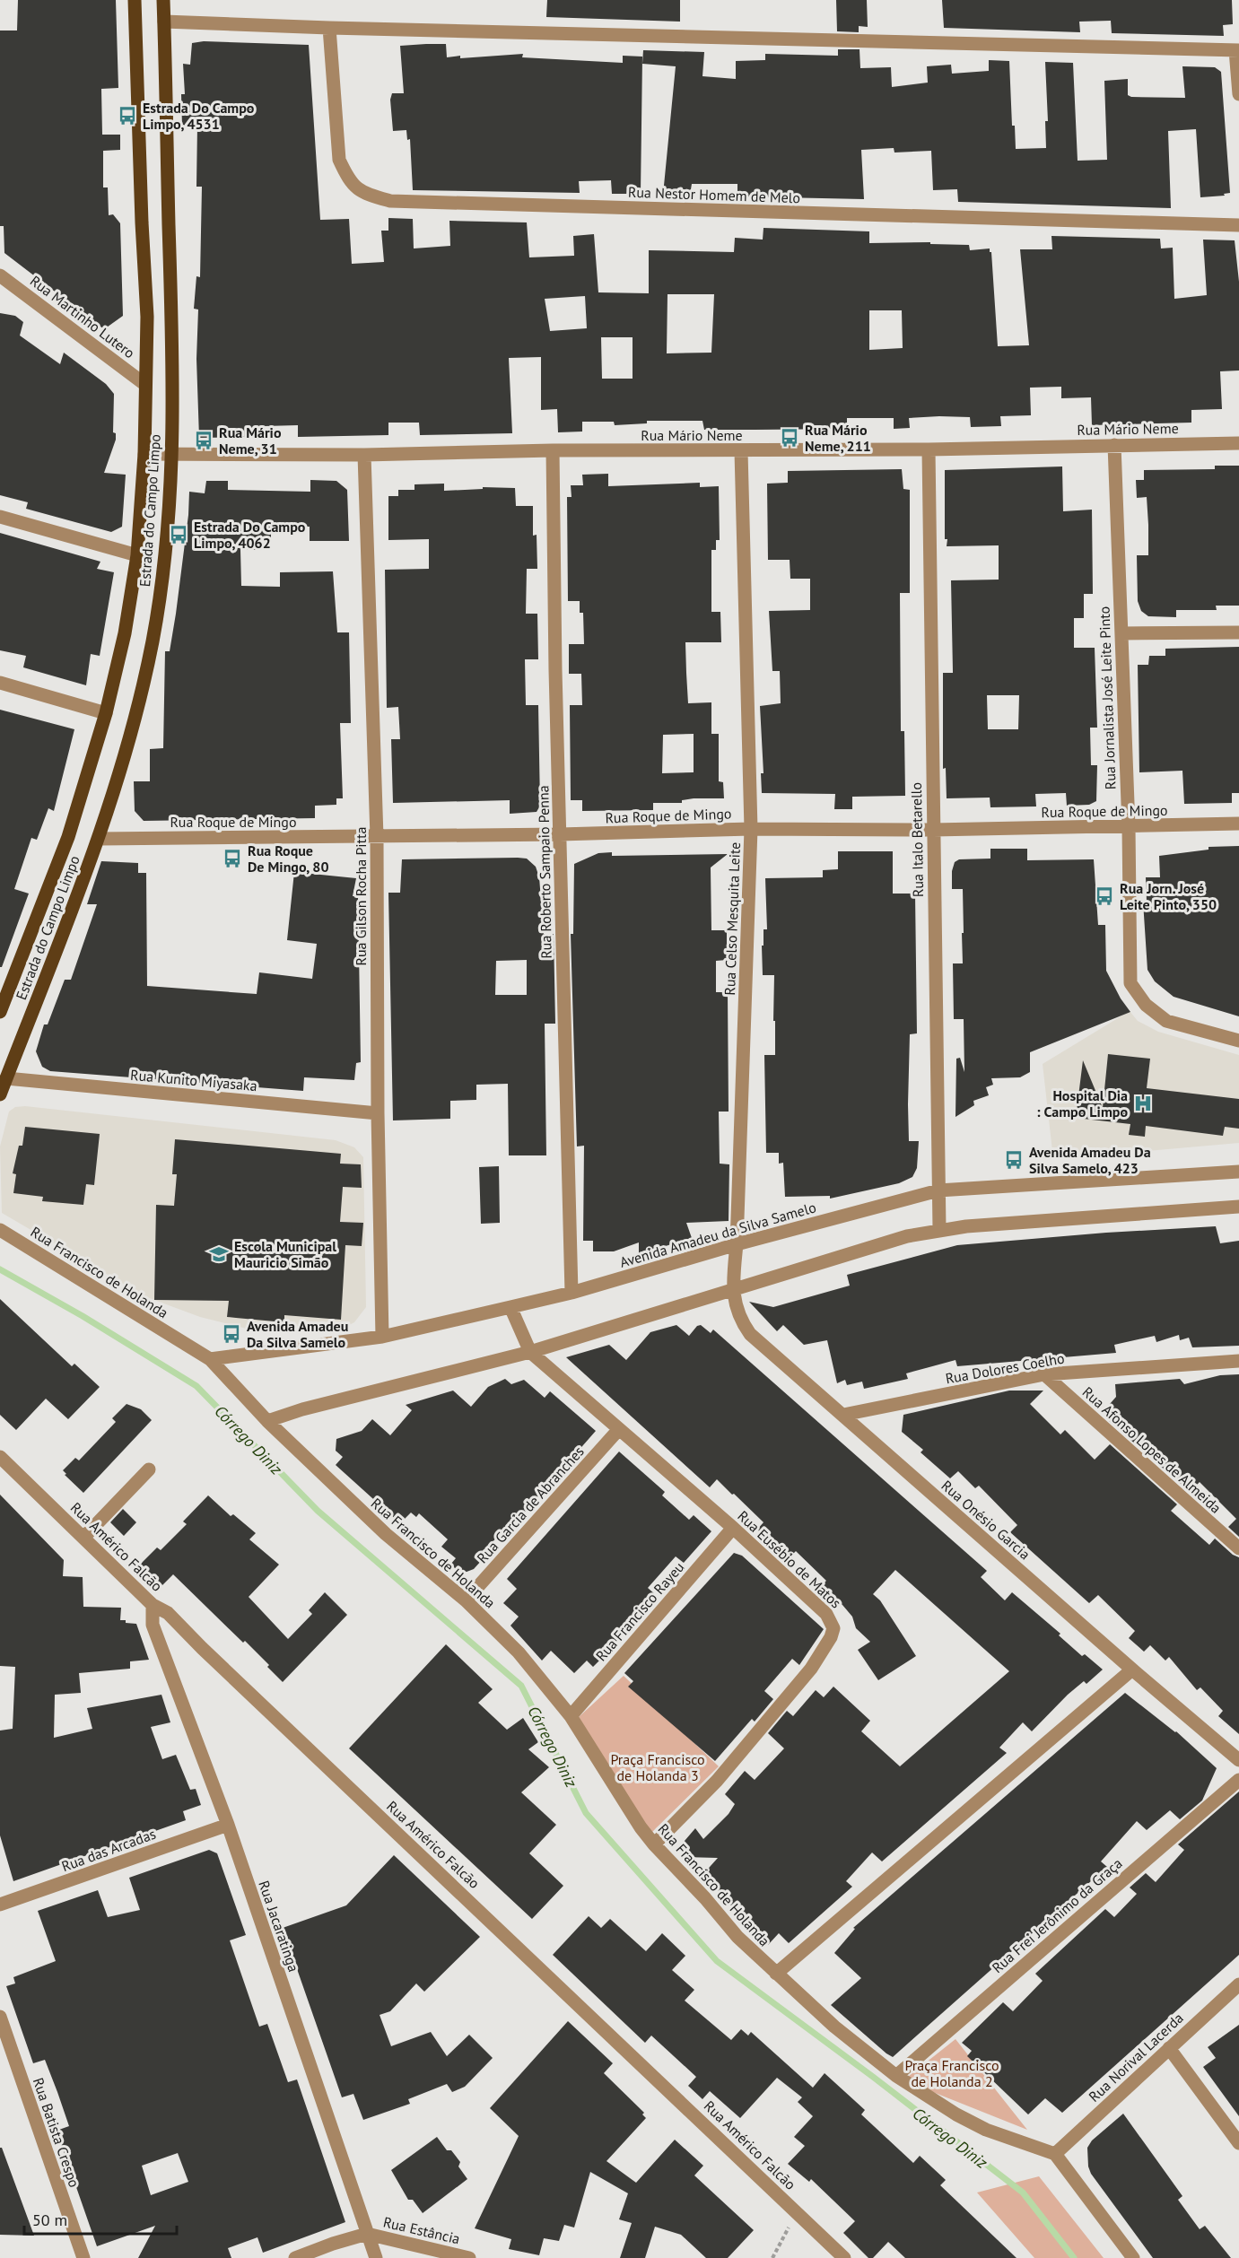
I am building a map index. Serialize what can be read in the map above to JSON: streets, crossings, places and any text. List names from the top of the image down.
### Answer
{
  "streets": {
    "main road": ["Estrada do Campo Limpo"],
    "street": [
      "Rua Nestor Homem de Melo",
      "Rua Martinho Lutero",
      "Rua Mário Neme",
      "Rua Jornalista José Leite Pinto",
      "Rua Roque de Mingo",
      "Rua Italo Betarello",
      "Rua Roberto Sampaio Penna",
      "Rua Gilson Rocha Pitta",
      "Rua Celso Mesquita Leite",
      "Rua Kunito Miyasaka",
      "Avenida Amadeu da Silva Samelo",
      "Rua Francisco de Holanda",
      "Rua Dolores Coelho",
      "Rua Afonso Lopes de Almeida",
      "Rua Garcia de Abranches",
      "Rua Onésio Garcia",
      "Rua Américo Falcão",
      "Rua Eusébio de Matos",
      "Rua Francisco Rayeu",
      "Rua das Arcadas",
      "Rua Frei Jerônimo da Graça",
      "Rua Jacaratinga",
      "Rua Norival Lacerda",
      "Rua Batista Crespo",
      "Rua Estância"
    ]
  },
  "crossings": [
    ["Rua Martinho Lutero", "Estrada do Campo Limpo"],
    ["Rua Mário Neme", "Estrada do Campo Limpo"],
    ["Rua Mário Neme", "Rua Jornalista José Leite Pinto"],
    ["Rua Mário Neme", "Rua Italo Betarello"],
    ["Rua Mário Neme", "Rua Roberto Sampaio Penna"],
    ["Rua Mário Neme", "Rua Gilson Rocha Pitta"],
    ["Rua Mário Neme", "Rua Celso Mesquita Leite"],
    ["Estrada do Campo Limpo", "Rua Roque de Mingo"],
    ["Estrada do Campo Limpo", "Rua Kunito Miyasaka"],
    ["Rua Jornalista José Leite Pinto", "Rua Roque de Mingo"],
    ["Rua Roque de Mingo", "Rua Italo Betarello"],
    ["Rua Roque de Mingo", "Rua Roberto Sampaio Penna"],
    ["Rua Roque de Mingo", "Rua Gilson Rocha Pitta"],
    ["Rua Roque de Mingo", "Rua Celso Mesquita Leite"],
    ["Rua Italo Betarello", "Avenida Amadeu da Silva Samelo"],
    ["Rua Roberto Sampaio Penna", "Avenida Amadeu da Silva Samelo"],
    ["Rua Gilson Rocha Pitta", "Rua Kunito Miyasaka"],
    ["Rua Gilson Rocha Pitta", "Avenida Amadeu da Silva Samelo"],
    ["Rua Celso Mesquita Leite", "Avenida Amadeu da Silva Samelo"],
    ["Rua Celso Mesquita Leite", "Rua Onésio Garcia"],
    ["Avenida Amadeu da Silva Samelo", "Rua Francisco de Holanda"],
    ["Rua Francisco de Holanda", "Rua Garcia de Abranches"],
    ["Rua Francisco de Holanda", "Rua Eusébio de Matos"],
    ["Rua Francisco de Holanda", "Rua Francisco Rayeu"],
    ["Rua Francisco de Holanda", "Rua Frei Jerônimo da Graça"],
    ["Rua Francisco de Holanda", "Rua Norival Lacerda"],
    ["Rua Dolores Coelho", "Rua Afonso Lopes de Almeida"],
    ["Rua Dolores Coelho", "Rua Onésio Garcia"],
    ["Rua Garcia de Abranches", "Rua Eusébio de Matos"],
    ["Rua Américo Falcão", "Rua Jacaratinga"],
    ["Rua Eusébio de Matos", "Rua Francisco Rayeu"],
    ["Rua das Arcadas", "Rua Jacaratinga"],
    ["Rua Jacaratinga", "Rua Estância"]
  ],
  "water": ["Córrego Diniz"],
  "parks": ["Praça Francisco de Holanda 3", "Praça Francisco de Holanda 2"],
  "places": {
    "bus stop": [
      "Estrada Do Campo Limpo, 4531",
      "Rua Mário Neme, 211",
      "Rua Mário Neme, 31",
      "Estrada Do Campo Limpo, 4062",
      "Rua Roque De Mingo, 80",
      "Rua Jorn. José Leite Pinto, 350",
      "Avenida Amadeu Da Silva Samelo, 423",
      "Avenida Amadeu Da Silva Samelo"
    ],
    "hospital": ["Hospital Dia : Campo Limpo"],
    "school or university": ["Escola Municipal Mauricio Simão"]
  },
  "scale_bar": "50 m"
}
